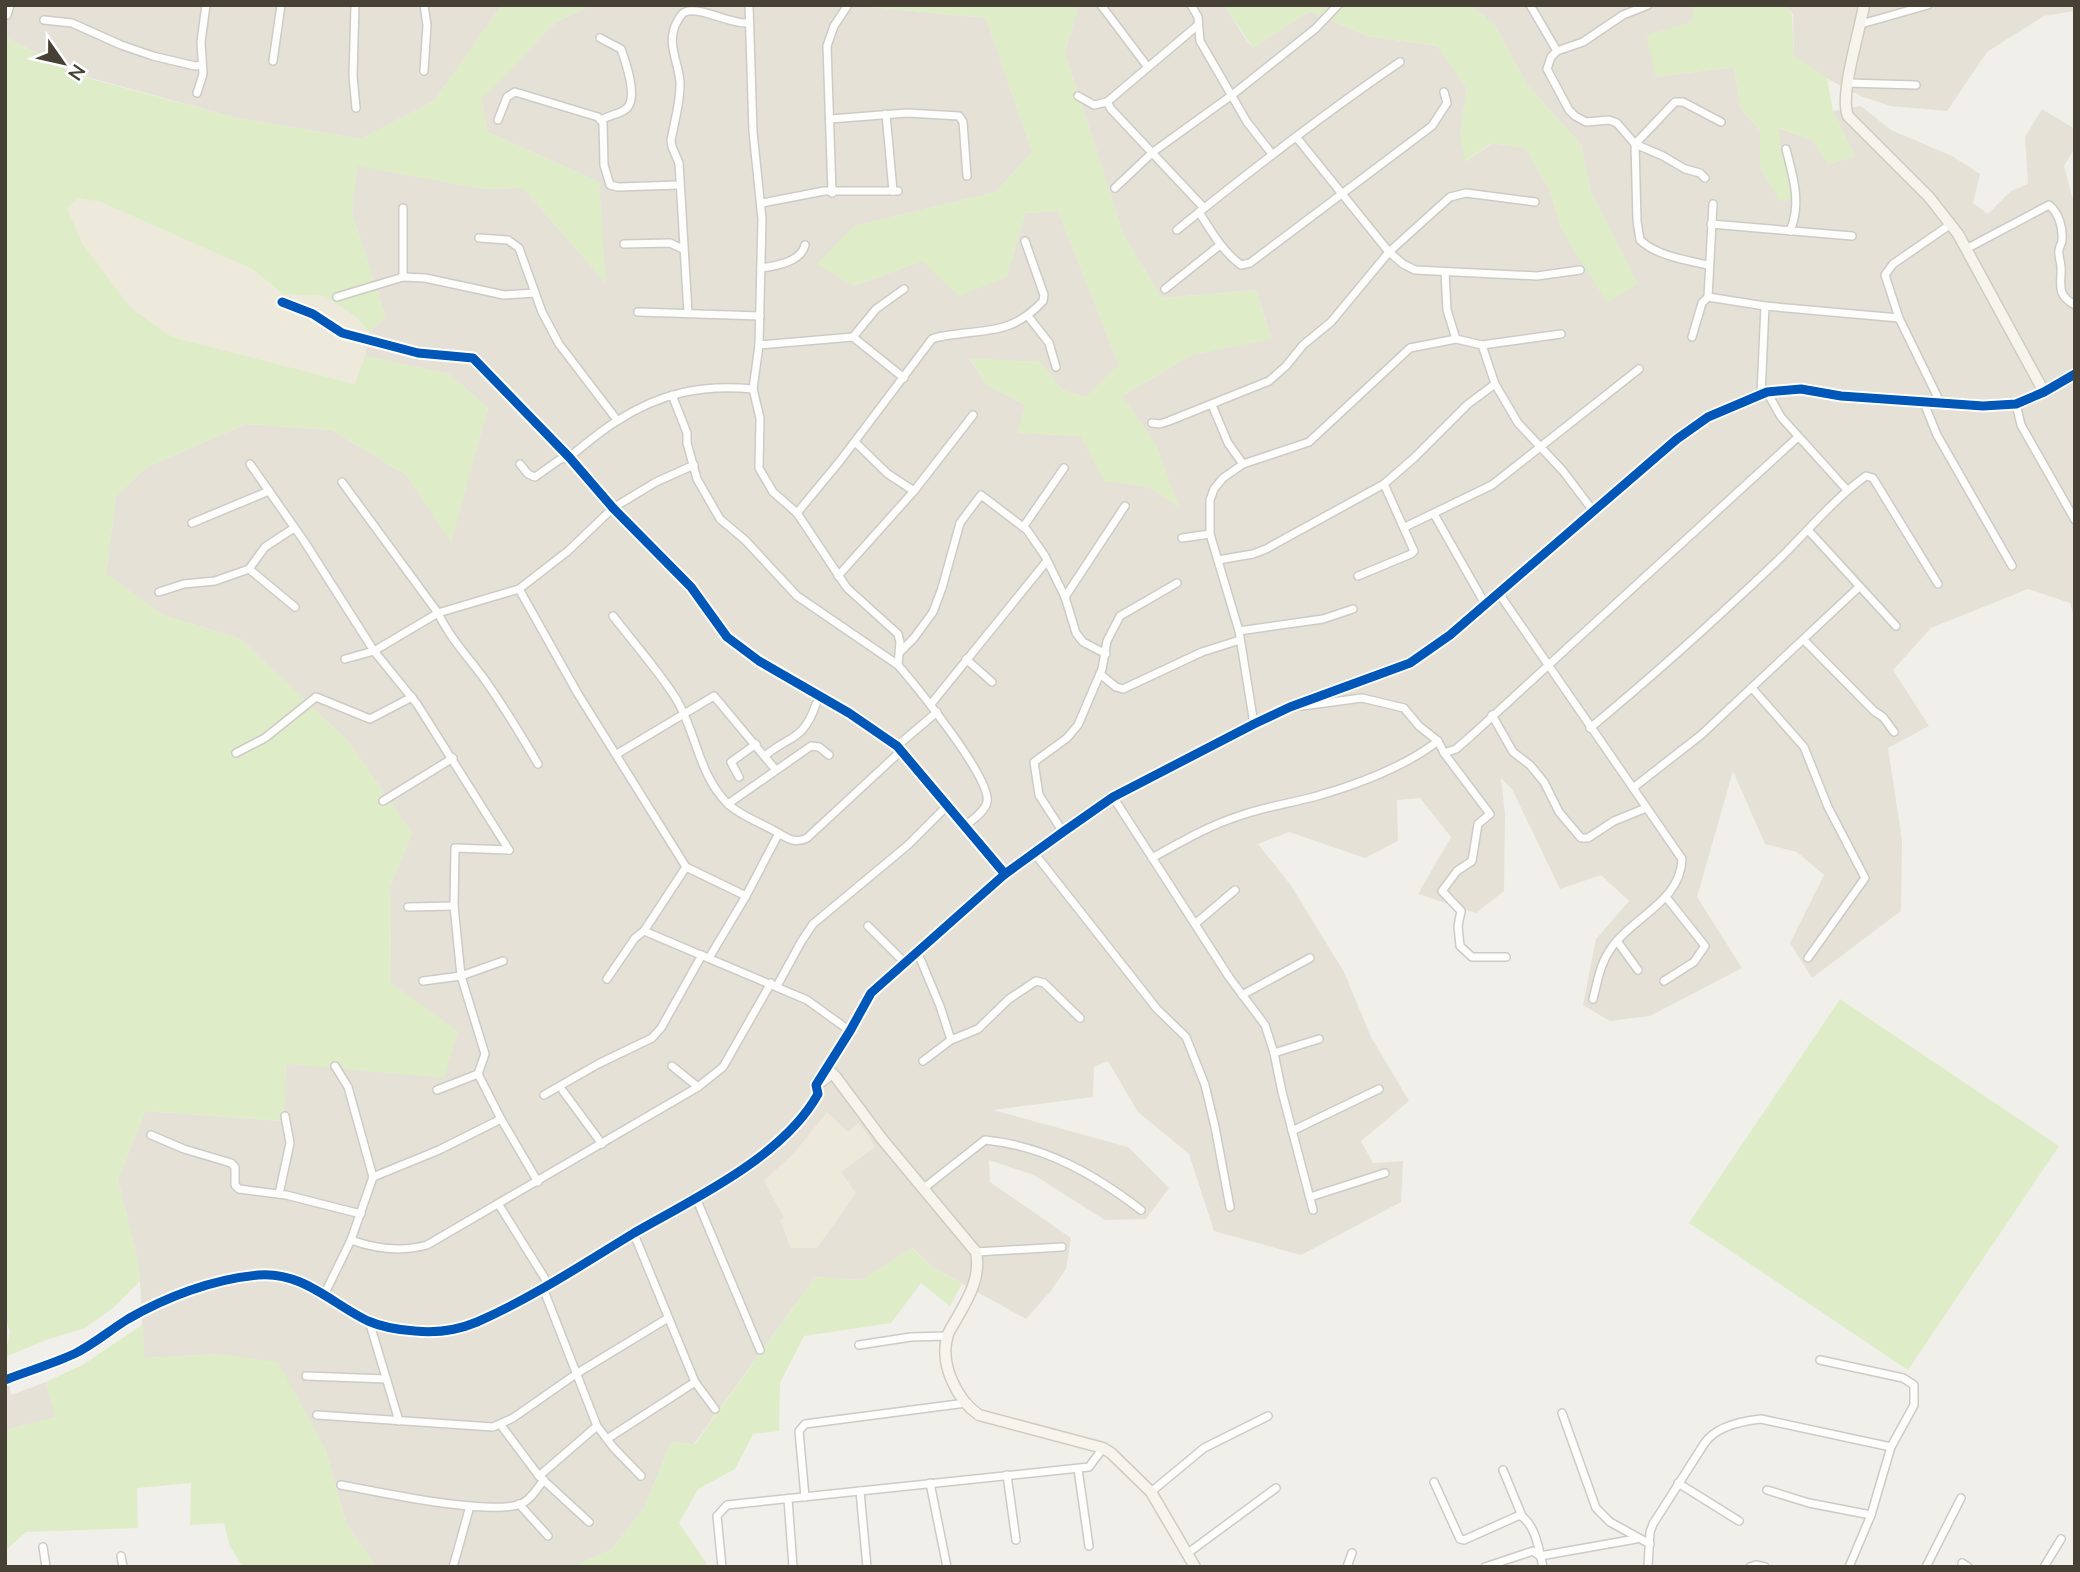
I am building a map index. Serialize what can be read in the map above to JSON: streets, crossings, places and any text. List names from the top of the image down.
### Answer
{
  "north": "bottom right"
}
